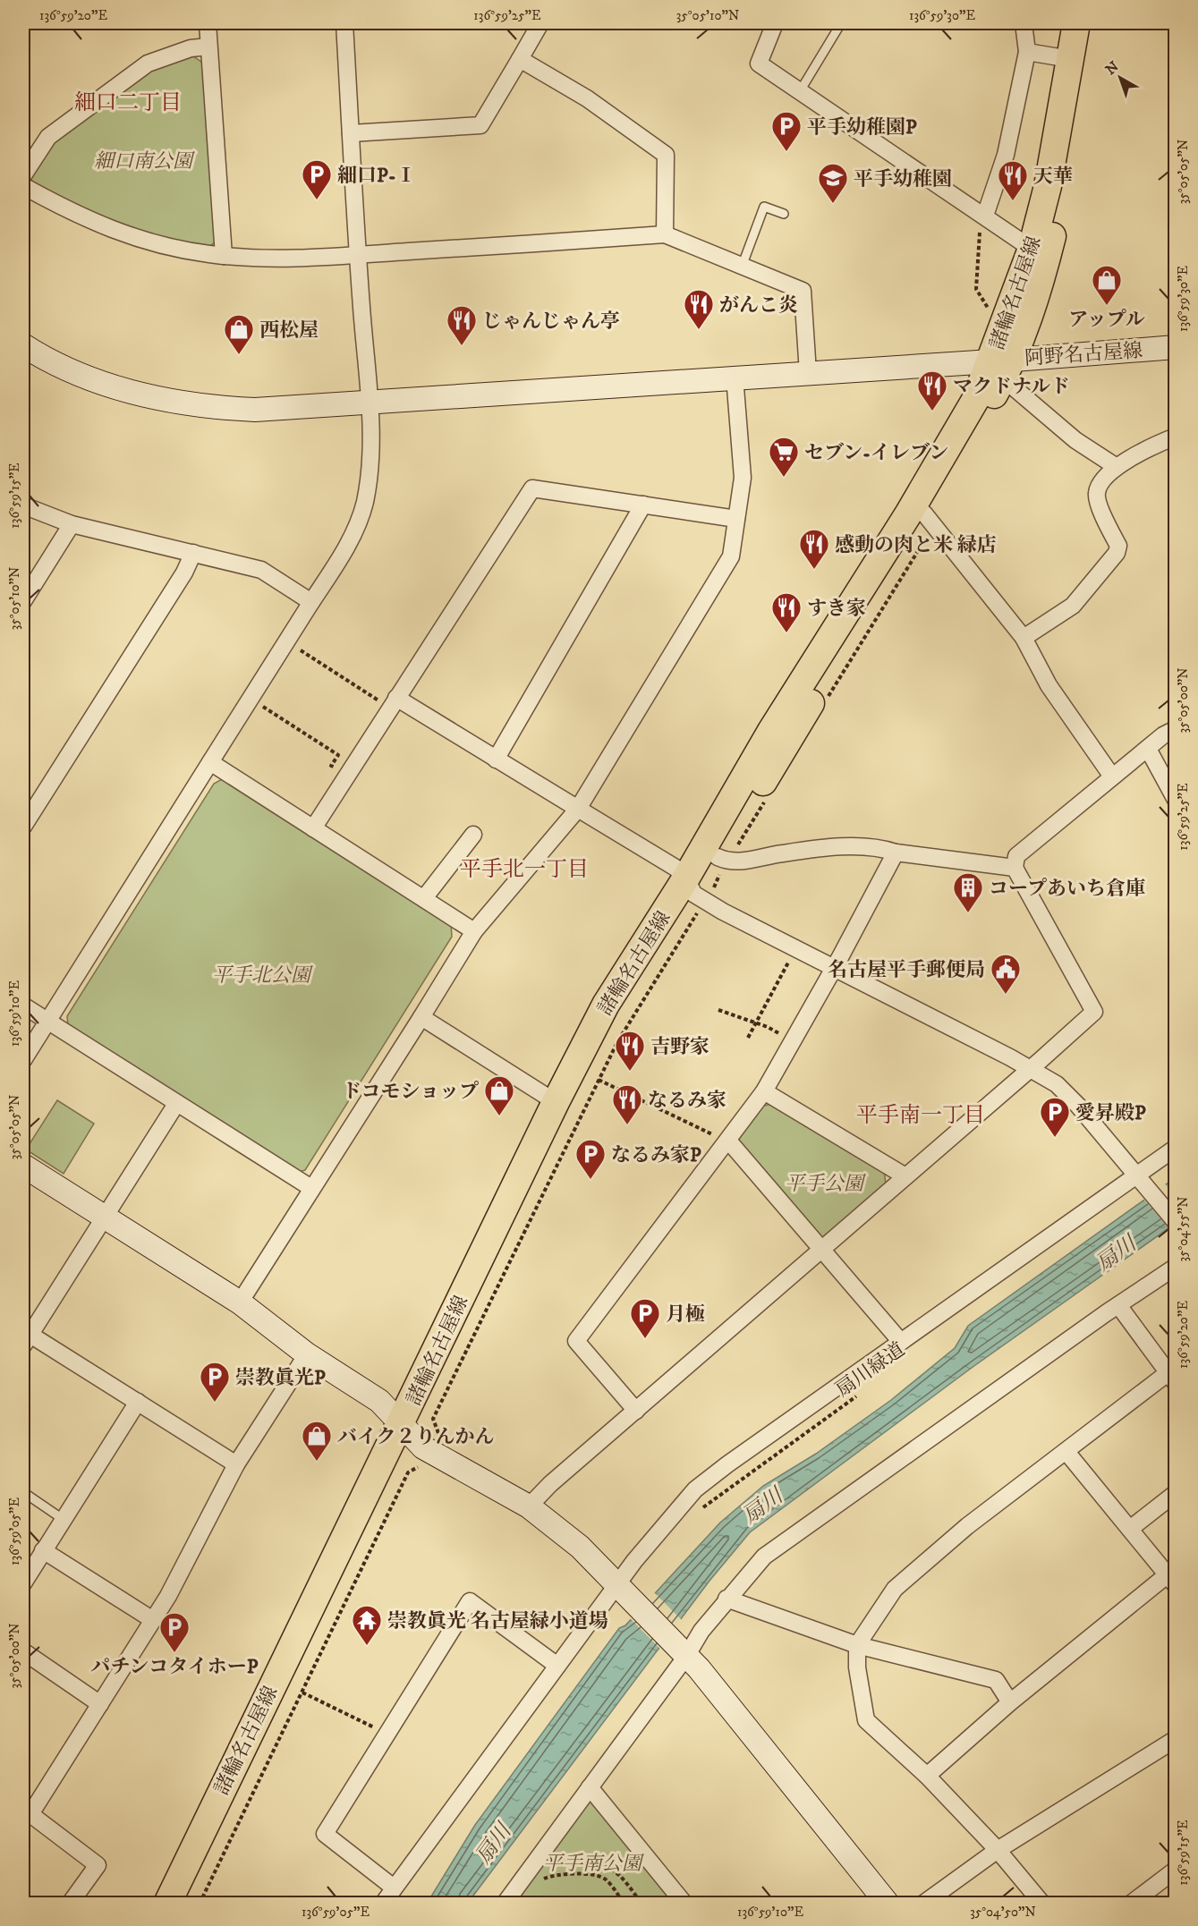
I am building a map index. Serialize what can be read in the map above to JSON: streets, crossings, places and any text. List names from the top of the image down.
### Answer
{
  "streets": {
    "main road": ["諸輪名古屋線"],
    "street": ["阿野名古屋線"],
    "path": ["扇川緑道"]
  },
  "crossings": [
    ["諸輪名古屋線", "阿野名古屋線"]
  ],
  "districts": ["細口二丁目", "平手北一丁目", "平手南一丁目"],
  "water": ["扇川"],
  "parks": [
    "細口南公園",
    "平手北公園",
    "平手公園",
    "平手南公園"
  ],
  "places": {
    "parking": [
      "平手幼稚園P",
      "細口P-Ⅰ",
      "愛昇殿P",
      "なるみ家P",
      "月極",
      "崇教眞光P",
      "パチンコタイホーP"
    ],
    "restaurant": [
      "天華",
      "がんこ炎",
      "じゃんじゃん亭",
      "マクドナルド",
      "感動の肉と米 緑店",
      "すき家",
      "吉野家",
      "なるみ家"
    ],
    "school or university": ["平手幼稚園"],
    "shop": [
      "アップル",
      "西松屋",
      "ドコモショップ",
      "バイク２りんかん"
    ],
    "supermarket": ["セブン-イレブン"],
    "building": ["コープあいち倉庫"],
    "public building": ["名古屋平手郵便局"],
    "temple": ["崇教眞光 名古屋緑小道場"]
  },
  "north": "top left",
  "coordinates": [
    "136°59'20\"E",
    "136°59'25\"E",
    "35°05'10\"N",
    "136°59'30\"E",
    "35°05'05\"N",
    "136°59'15\"E",
    "35°05'00\"N",
    "136°59'10\"E",
    "35°04'55\"N",
    "136°59'05\"E",
    "35°04'50\"N"
  ]
}
